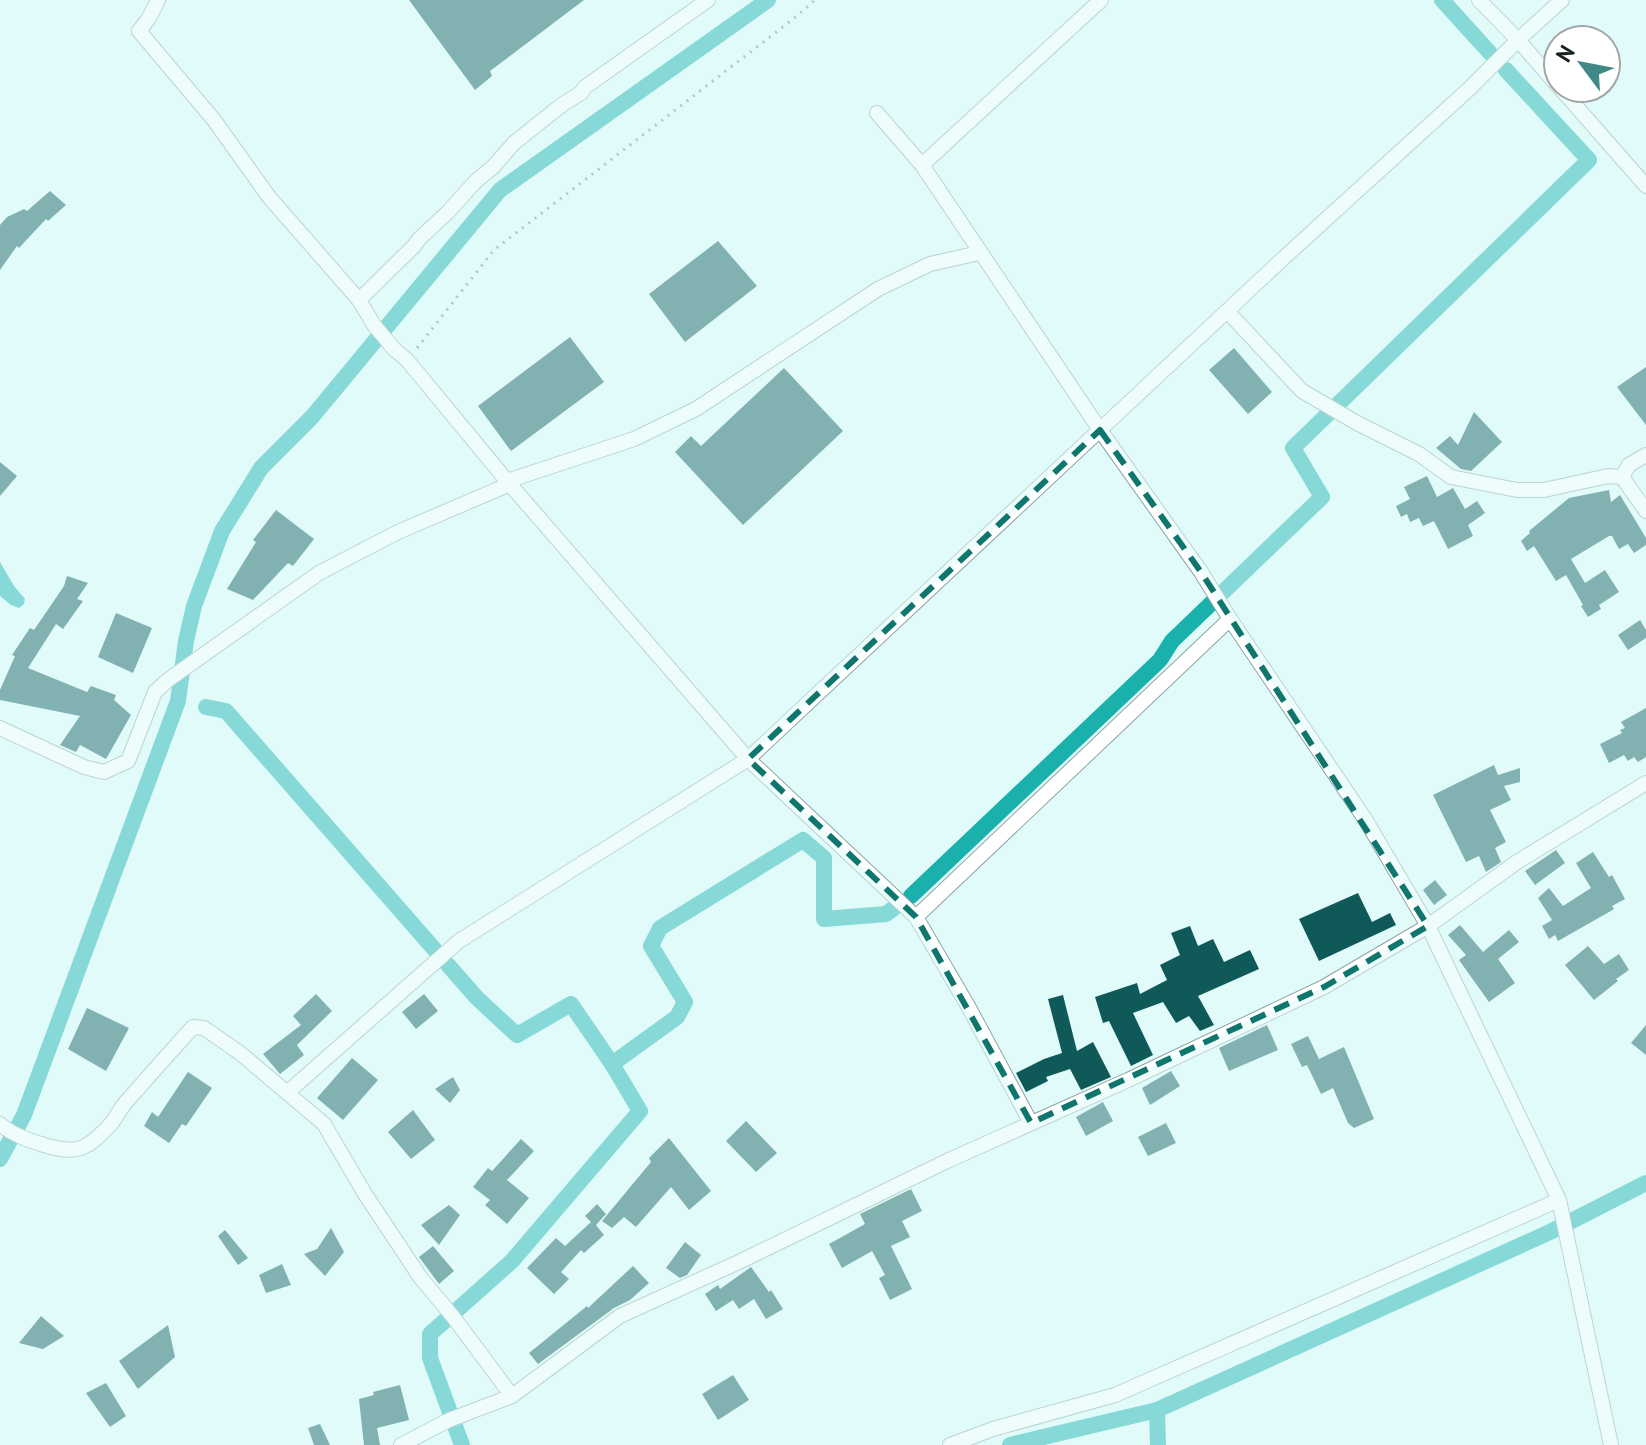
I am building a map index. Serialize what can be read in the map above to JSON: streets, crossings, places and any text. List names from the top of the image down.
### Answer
{
  "north": "top left"
}
